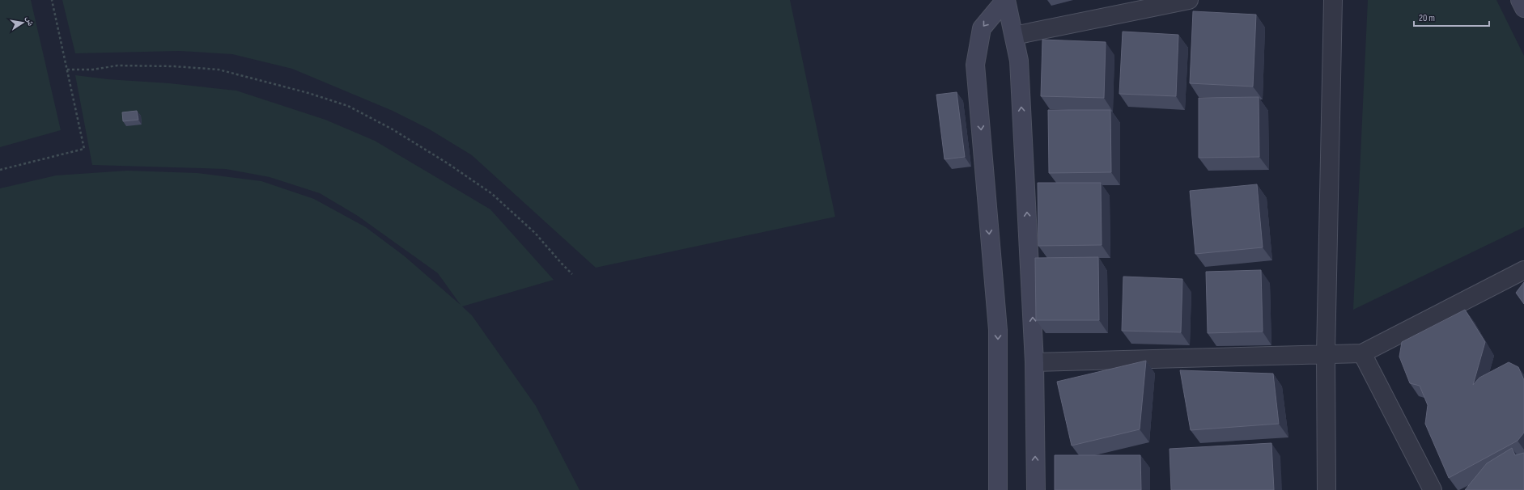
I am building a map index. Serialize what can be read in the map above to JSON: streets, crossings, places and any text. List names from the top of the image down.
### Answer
{
  "scale_bar": "20 m",
  "north": "right"
}
